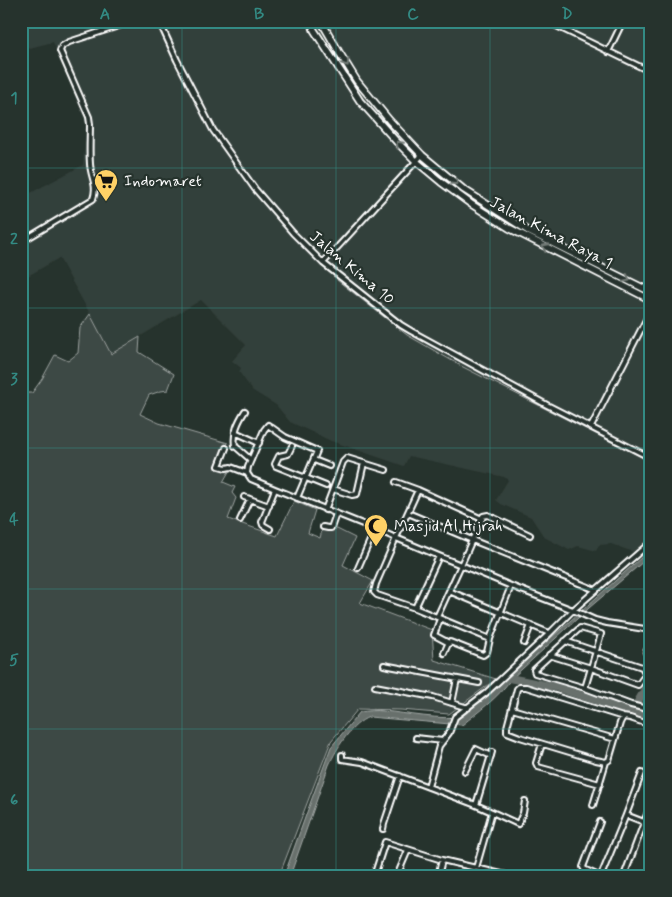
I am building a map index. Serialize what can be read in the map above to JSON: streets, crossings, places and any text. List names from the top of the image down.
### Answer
{
  "streets": {
    "main road": ["Jalan Kima Raya 1"],
    "street": ["Jalan Kima 10"]
  },
  "places": {
    "supermarket": ["Indomaret"],
    "mosque": ["Masjid Al Hijrah"]
  },
  "grid": {
    "columns": [
      "A",
      "B",
      "C",
      "D"
    ],
    "rows": [
      "1",
      "2",
      "3",
      "4",
      "5",
      "6"
    ]
  }
}
